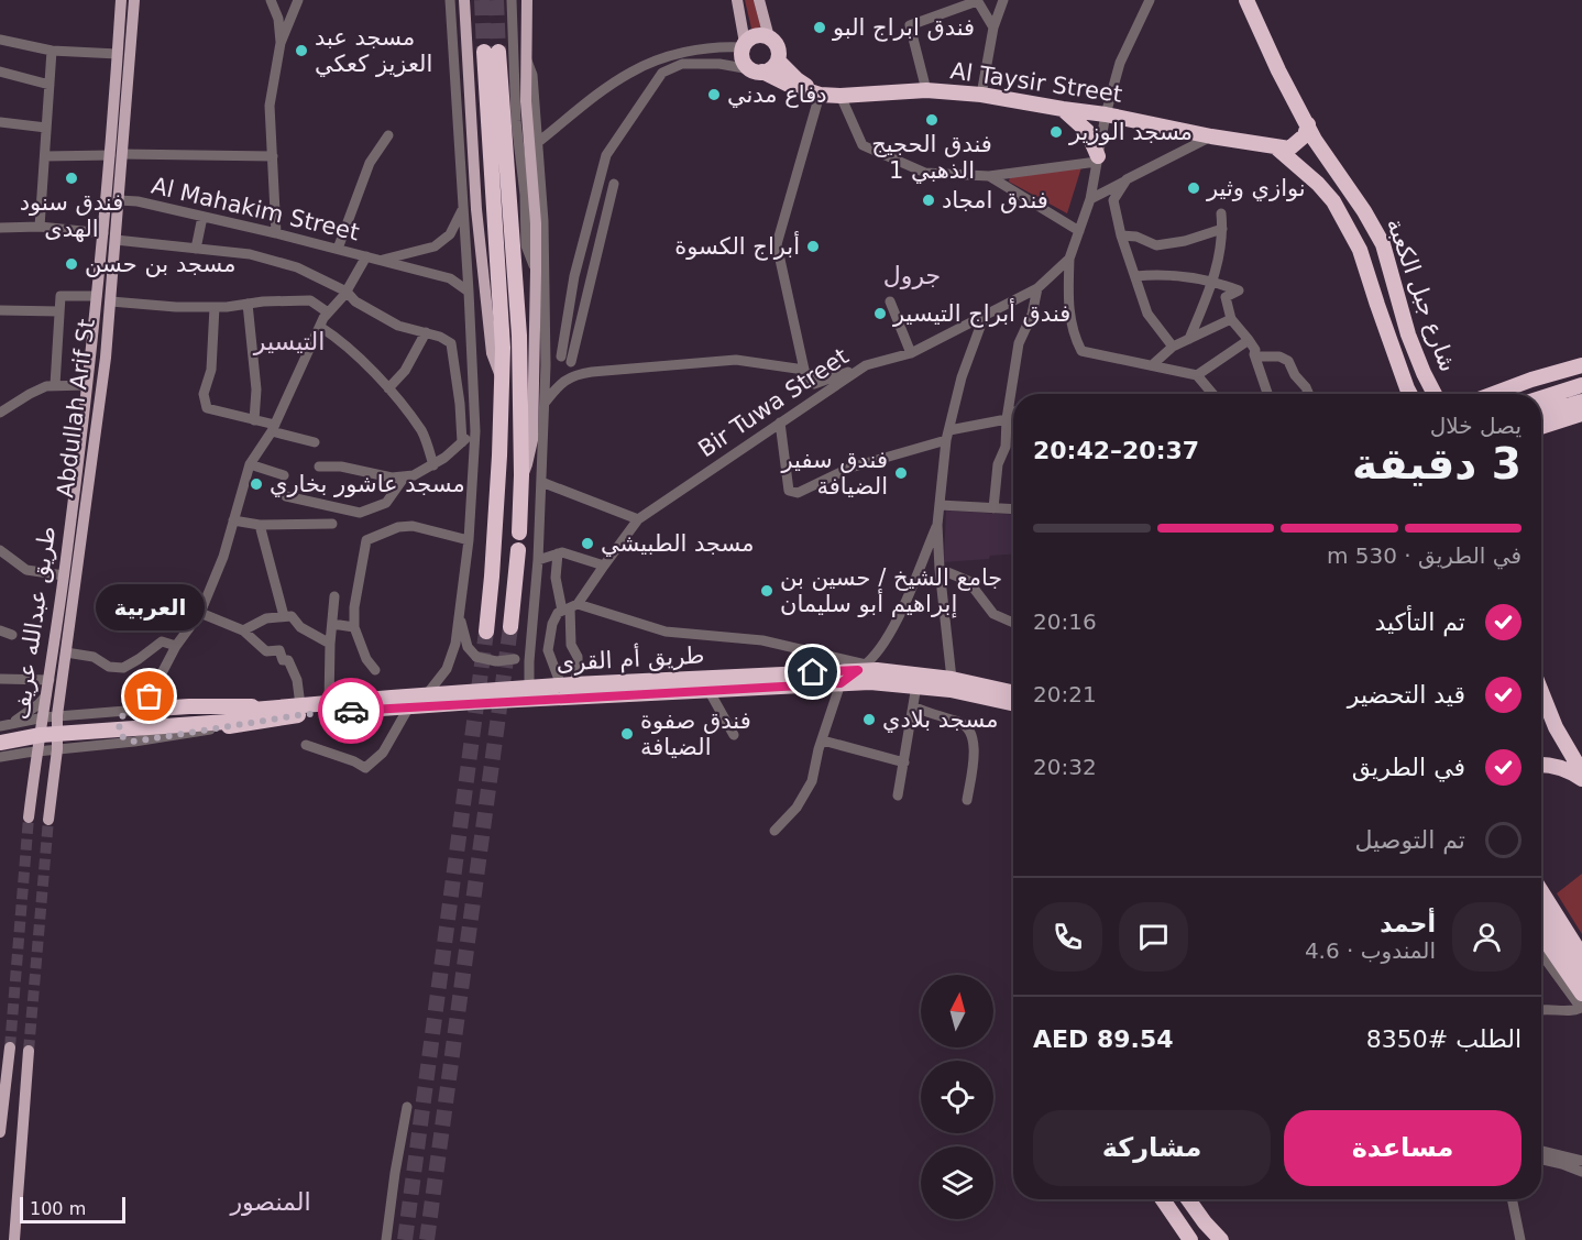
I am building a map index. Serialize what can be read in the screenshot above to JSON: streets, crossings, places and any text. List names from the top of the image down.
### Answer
{
  "streets": {
    "highway": ["Al Taysir Street", "شارع جبل الكعبة", "طريق أم القرى"],
    "main road": ["Abdullah Arif St", "طريق عبدالله عريف"],
    "street": ["Al Mahakim Street", "Bir Tuwa Street"]
  },
  "crossings": [
    ["Al Taysir Street", "شارع جبل الكعبة"],
    ["Al Taysir Street", "Bir Tuwa Street"],
    ["Al Mahakim Street", "Abdullah Arif St"],
    ["Bir Tuwa Street", "طريق أم القرى"]
  ],
  "districts": ["جرول", "التيسير", "المنصور"],
  "places": [
    "فندق ابراج البو",
    "مسجد عبد العزيز كعكي",
    "دفاع مدني",
    "فندق الحجيج الذهبي 1",
    "مسجد الوزير",
    "فندق سنود الهدى",
    "نوازي وثير",
    "فندق امجاد",
    "أبراج الكسوة",
    "مسجد بن حسن",
    "فندق أبراج التيسير",
    "فندق سفير الضيافة",
    "مسجد عاشور بخاري",
    "مسجد الطبيشي",
    "جامع الشيخ / حسين بن إبراهيم أبو سليمان",
    "العربية",
    "مسجد بلادي",
    "فندق صفوة الضيافة"
  ],
  "scale_bar": "100 m",
  "north": "top",
  "page": {
    "heading": ["3 دقيقة", "يصل خلال", "20:37–20:42"],
    "panel": [
      "أحمد",
      "المندوب · 4.6",
      "الطلب #8350",
      "AED 89.54"
    ],
    "bar": "في الطريق · 530 m",
    "bubble": "العربية",
    "list": [
      ["تم التأكيد", "20:16"],
      ["قيد التحضير", "20:21"],
      ["في الطريق", "20:32"],
      "تم التوصيل"
    ],
    "buttons": ["مساعدة", "مشاركة"],
    "scale": "100 m"
  }
}
